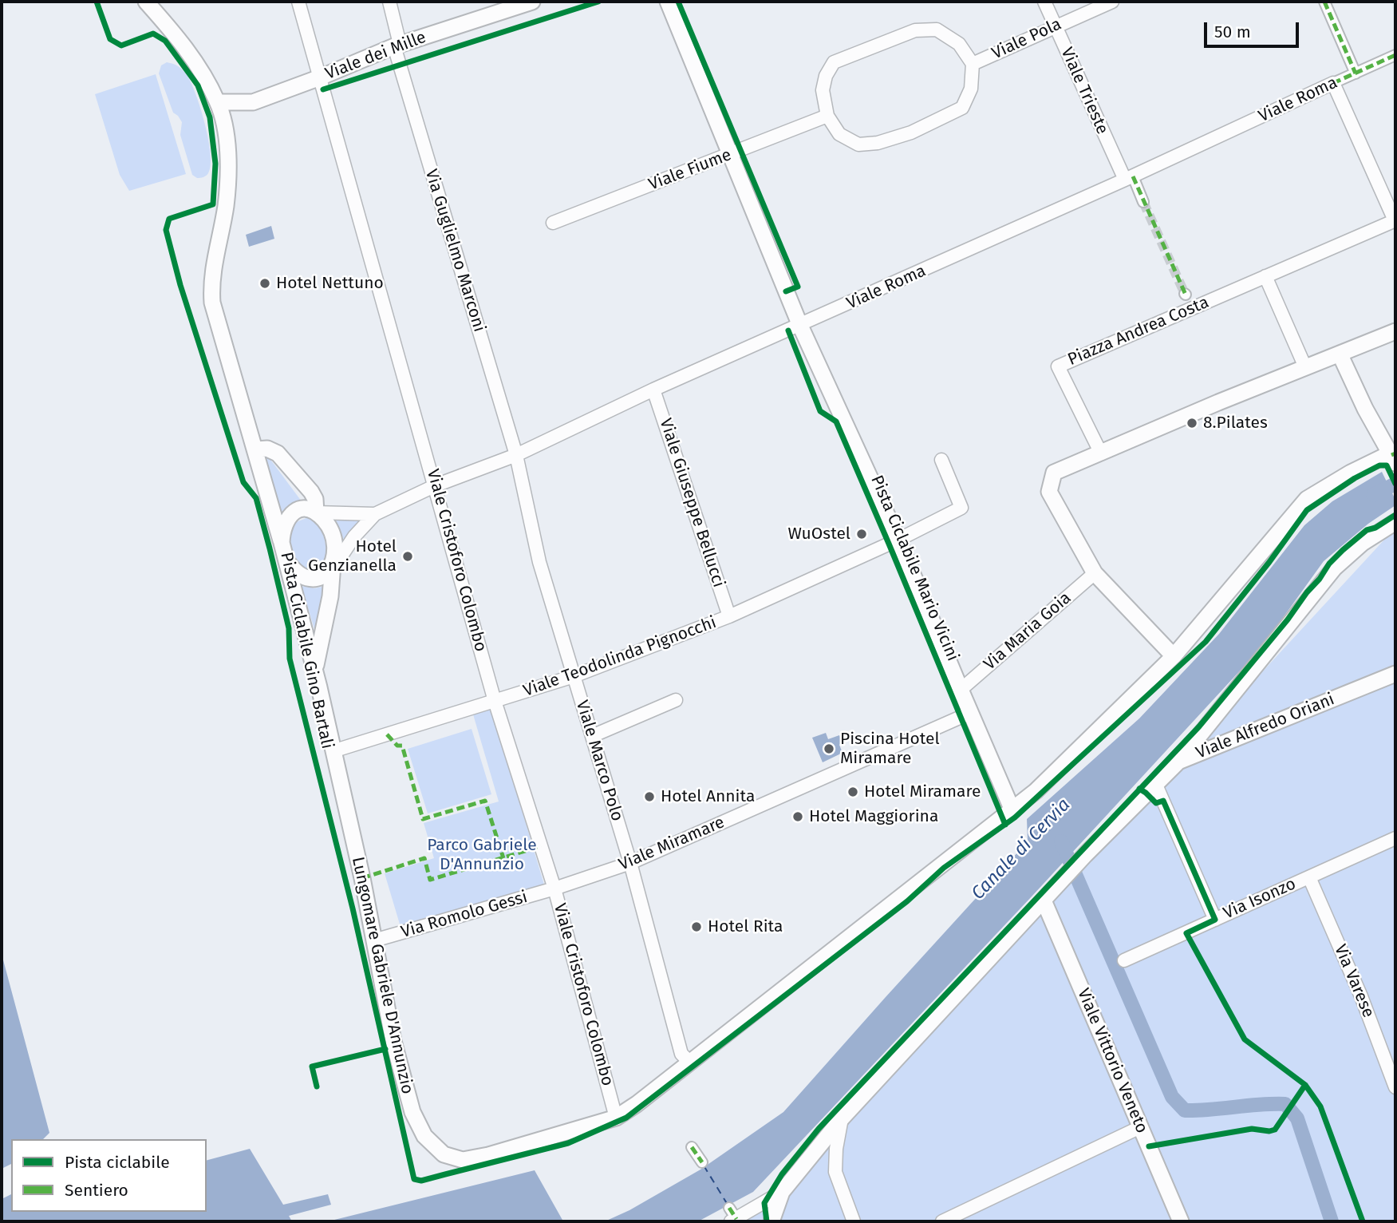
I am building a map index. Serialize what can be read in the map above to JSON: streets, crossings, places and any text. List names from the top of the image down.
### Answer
{
  "streets": {
    "street": [
      "Viale Pola",
      "Viale dei Mille",
      "Viale Trieste",
      "Viale Roma",
      "Viale Fiume",
      "Via Guglielmo Marconi",
      "Piazza Andrea Costa",
      "Viale Giuseppe Bellucci",
      "Viale Cristoforo Colombo",
      "Via Maria Goia",
      "Viale Teodolinda Pignocchi",
      "Viale Alfredo Oriani",
      "Viale Marco Polo",
      "Viale Miramare",
      "Via Isonzo",
      "Via Romolo Gessi",
      "Lungomare Gabriele D'Annunzio",
      "Via Varese",
      "Viale Vittorio Veneto"
    ],
    "cycle path": ["Pista Ciclabile Mario Vicini", "Pista Ciclabile Gino Bartali"]
  },
  "crossings": [
    ["Viale Pola", "Viale Trieste"],
    ["Viale Pola", "Viale Fiume"],
    ["Viale dei Mille", "Via Guglielmo Marconi"],
    ["Viale dei Mille", "Viale Cristoforo Colombo"],
    ["Viale Trieste", "Viale Roma"],
    ["Viale Roma", "Via Guglielmo Marconi"],
    ["Viale Roma", "Viale Giuseppe Bellucci"],
    ["Viale Roma", "Viale Cristoforo Colombo"],
    ["Viale Roma", "Viale Marco Polo"],
    ["Viale Roma", "Lungomare Gabriele D'Annunzio"],
    ["Via Guglielmo Marconi", "Viale Marco Polo"],
    ["Viale Giuseppe Bellucci", "Viale Teodolinda Pignocchi"],
    ["Viale Cristoforo Colombo", "Viale Teodolinda Pignocchi"],
    ["Viale Cristoforo Colombo", "Viale Miramare"],
    ["Viale Cristoforo Colombo", "Via Romolo Gessi"],
    ["Viale Cristoforo Colombo", "Lungomare Gabriele D'Annunzio"],
    ["Viale Teodolinda Pignocchi", "Viale Marco Polo"],
    ["Viale Teodolinda Pignocchi", "Lungomare Gabriele D'Annunzio"],
    ["Viale Alfredo Oriani", "Viale Vittorio Veneto"],
    ["Viale Marco Polo", "Viale Miramare"],
    ["Viale Miramare", "Via Romolo Gessi"],
    ["Via Isonzo", "Via Varese"],
    ["Via Romolo Gessi", "Lungomare Gabriele D'Annunzio"]
  ],
  "water": ["Canale di Cervia"],
  "parks": ["Parco Gabriele D'Annunzio"],
  "places": [
    "Hotel Nettuno",
    "8.Pilates",
    "WuOstel",
    "Hotel Genzianella",
    "Piscina Hotel Miramare",
    "Hotel Miramare",
    "Hotel Annita",
    "Hotel Maggiorina",
    "Hotel Rita"
  ],
  "legend": ["Pista ciclabile", "Sentiero"],
  "scale_bar": "50 m"
}
